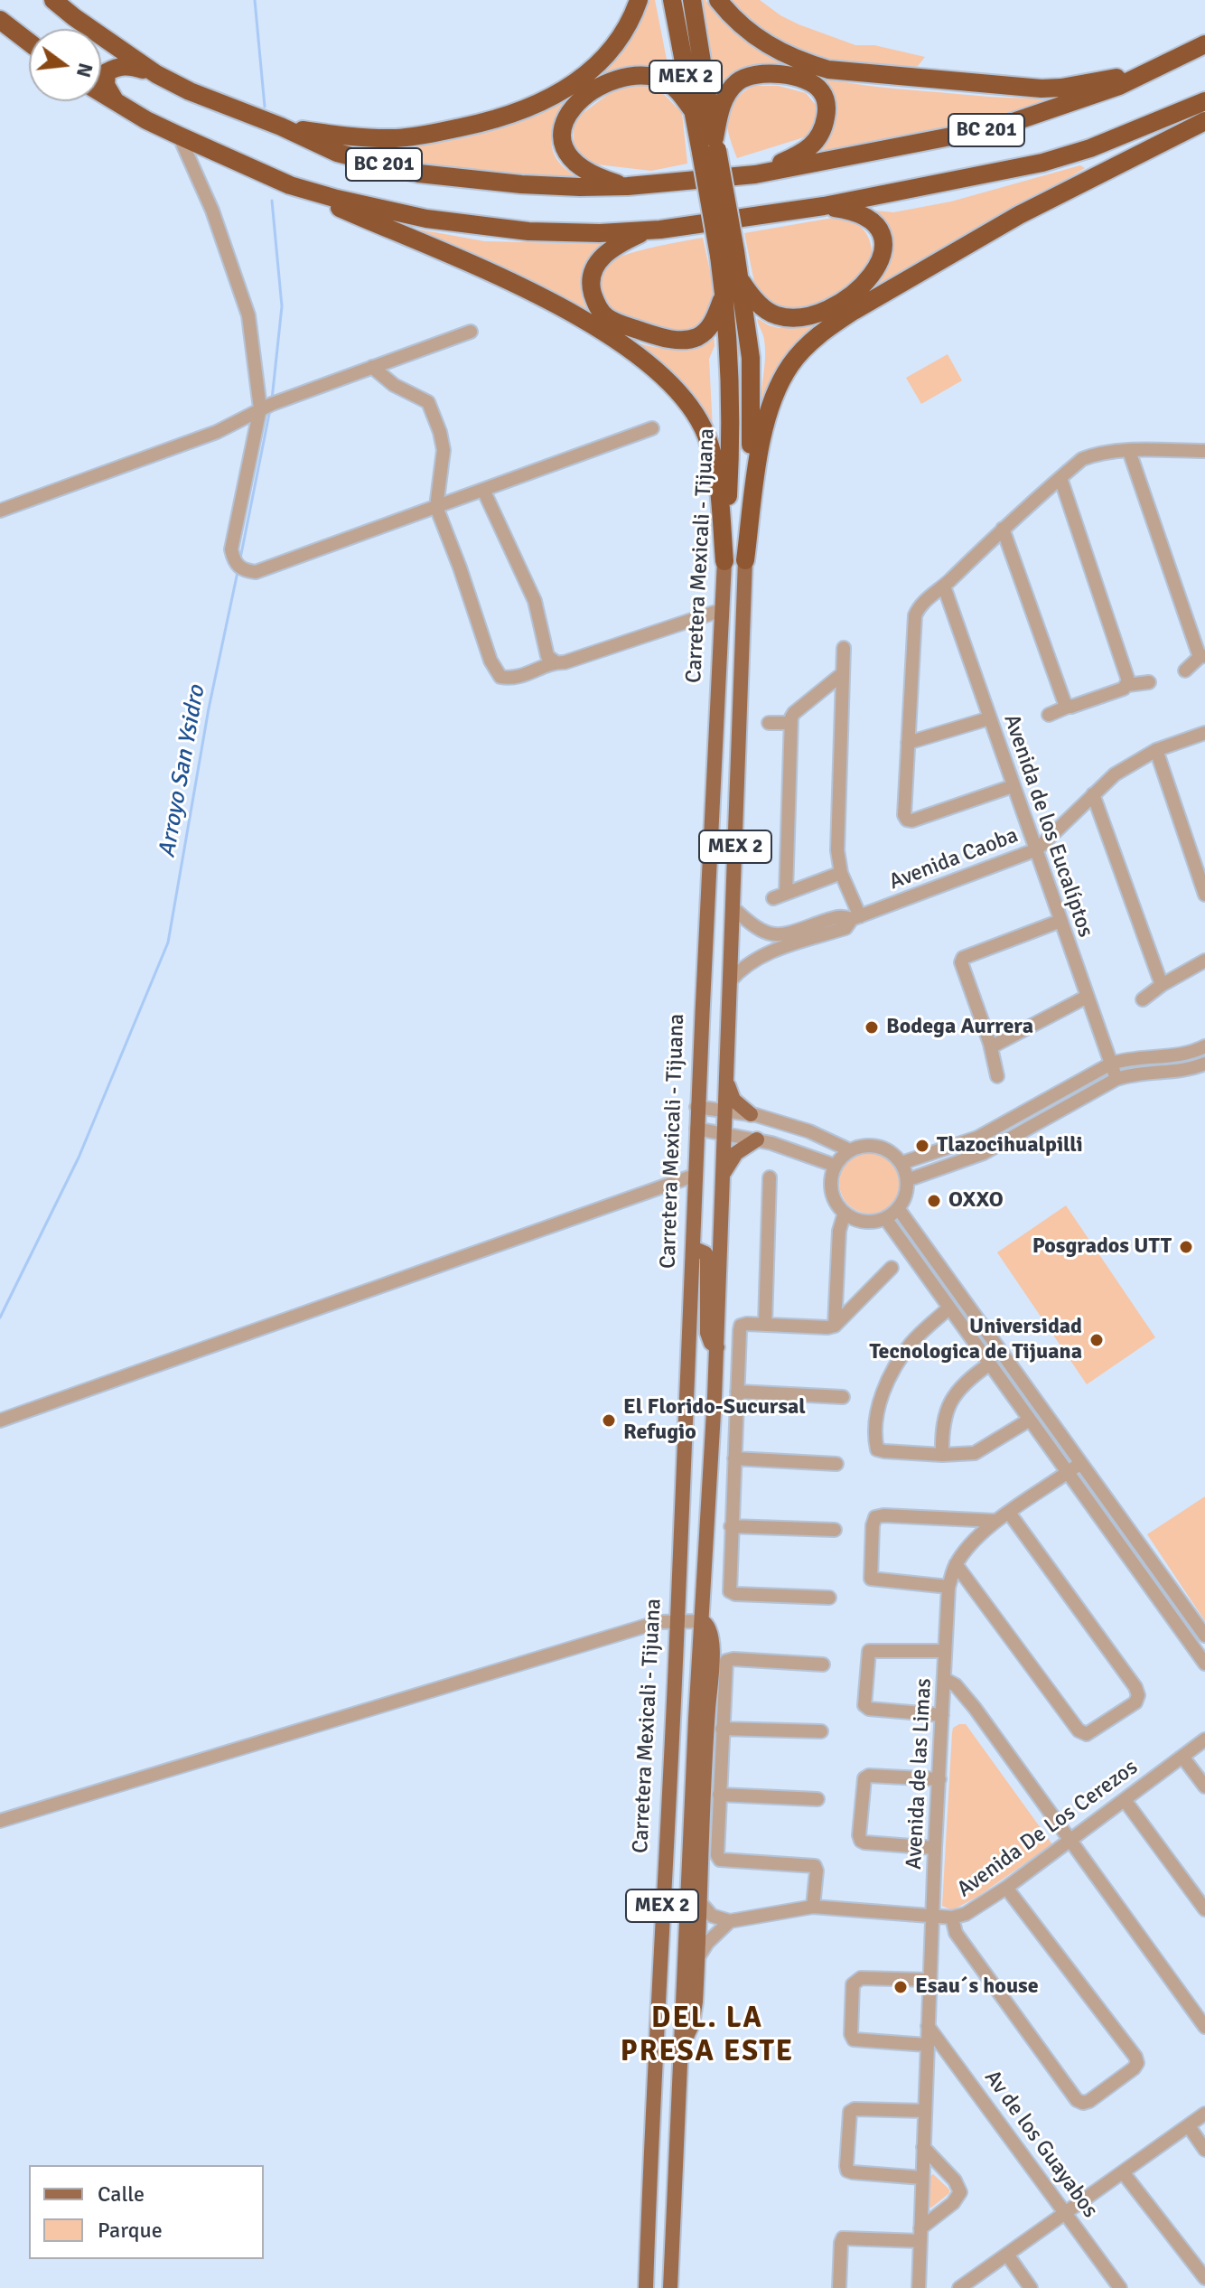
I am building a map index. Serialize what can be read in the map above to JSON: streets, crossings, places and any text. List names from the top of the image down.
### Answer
{
  "streets": {
    "highway": ["MEX 2", "BC 201", "Carretera Mexicali - Tijuana"],
    "street": [
      "Avenida de los Eucalíptos",
      "Avenida Caoba",
      "Avenida de las Limas",
      "Avenida De Los Cerezos",
      "Av de los Guayabos"
    ]
  },
  "crossings": [
    ["Avenida de los Eucalíptos", "Avenida Caoba"],
    ["Avenida de las Limas", "Avenida De Los Cerezos"],
    ["Avenida de las Limas", "Av de los Guayabos"]
  ],
  "districts": ["DEL. LA PRESA ESTE"],
  "water": ["Arroyo San Ysidro"],
  "places": [
    "Bodega Aurrera",
    "Tlazocihualpilli",
    "OXXO",
    "Posgrados UTT",
    "Universidad Tecnologica de Tijuana",
    "El Florido-Sucursal Refugio",
    "Esau´s house"
  ],
  "legend": ["Calle", "Parque"],
  "north": "right"
}
